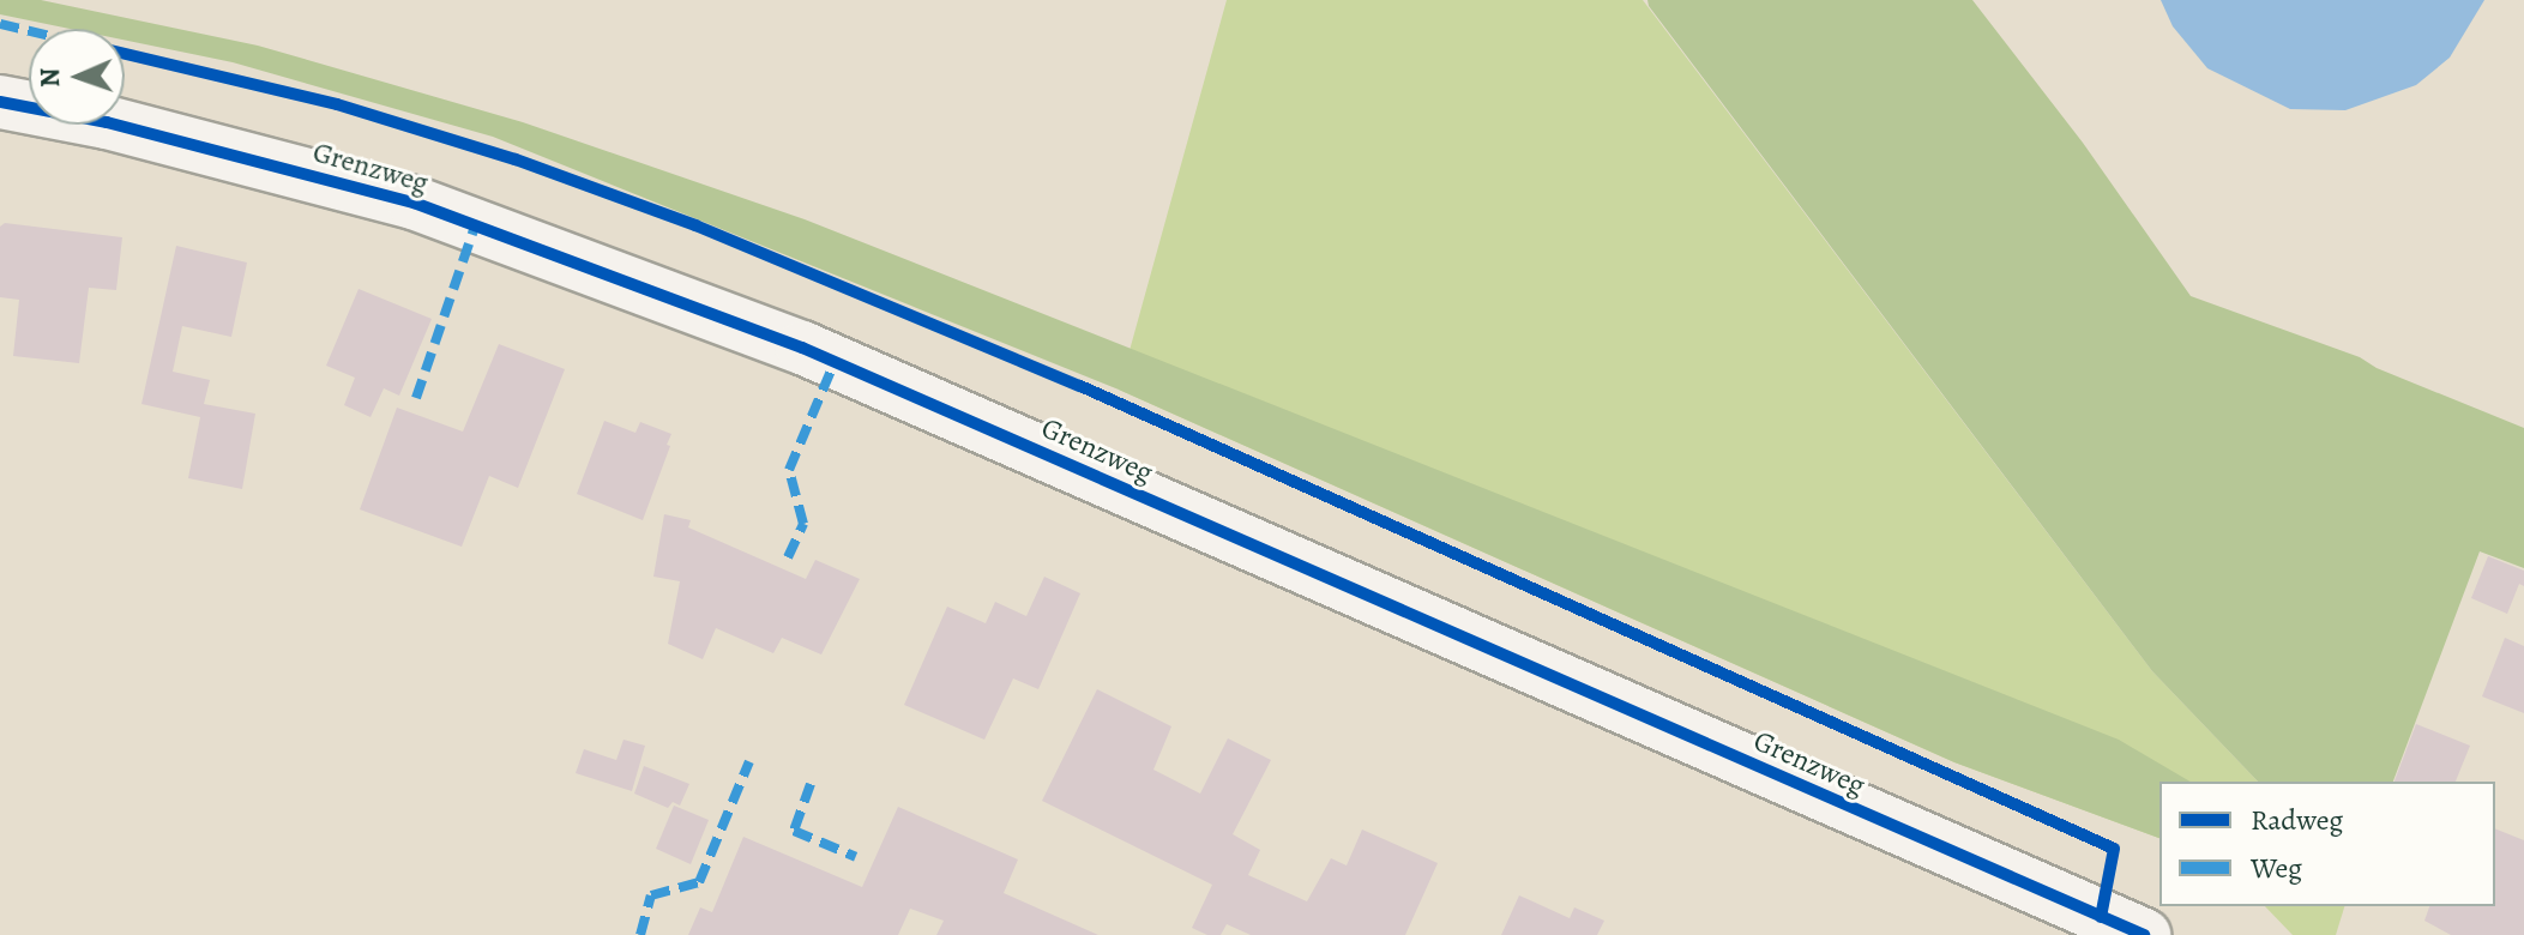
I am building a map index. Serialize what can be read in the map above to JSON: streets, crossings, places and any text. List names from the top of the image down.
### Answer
{
  "streets": {
    "street": ["Grenzweg"]
  },
  "legend": ["Radweg", "Weg"],
  "north": "left"
}
